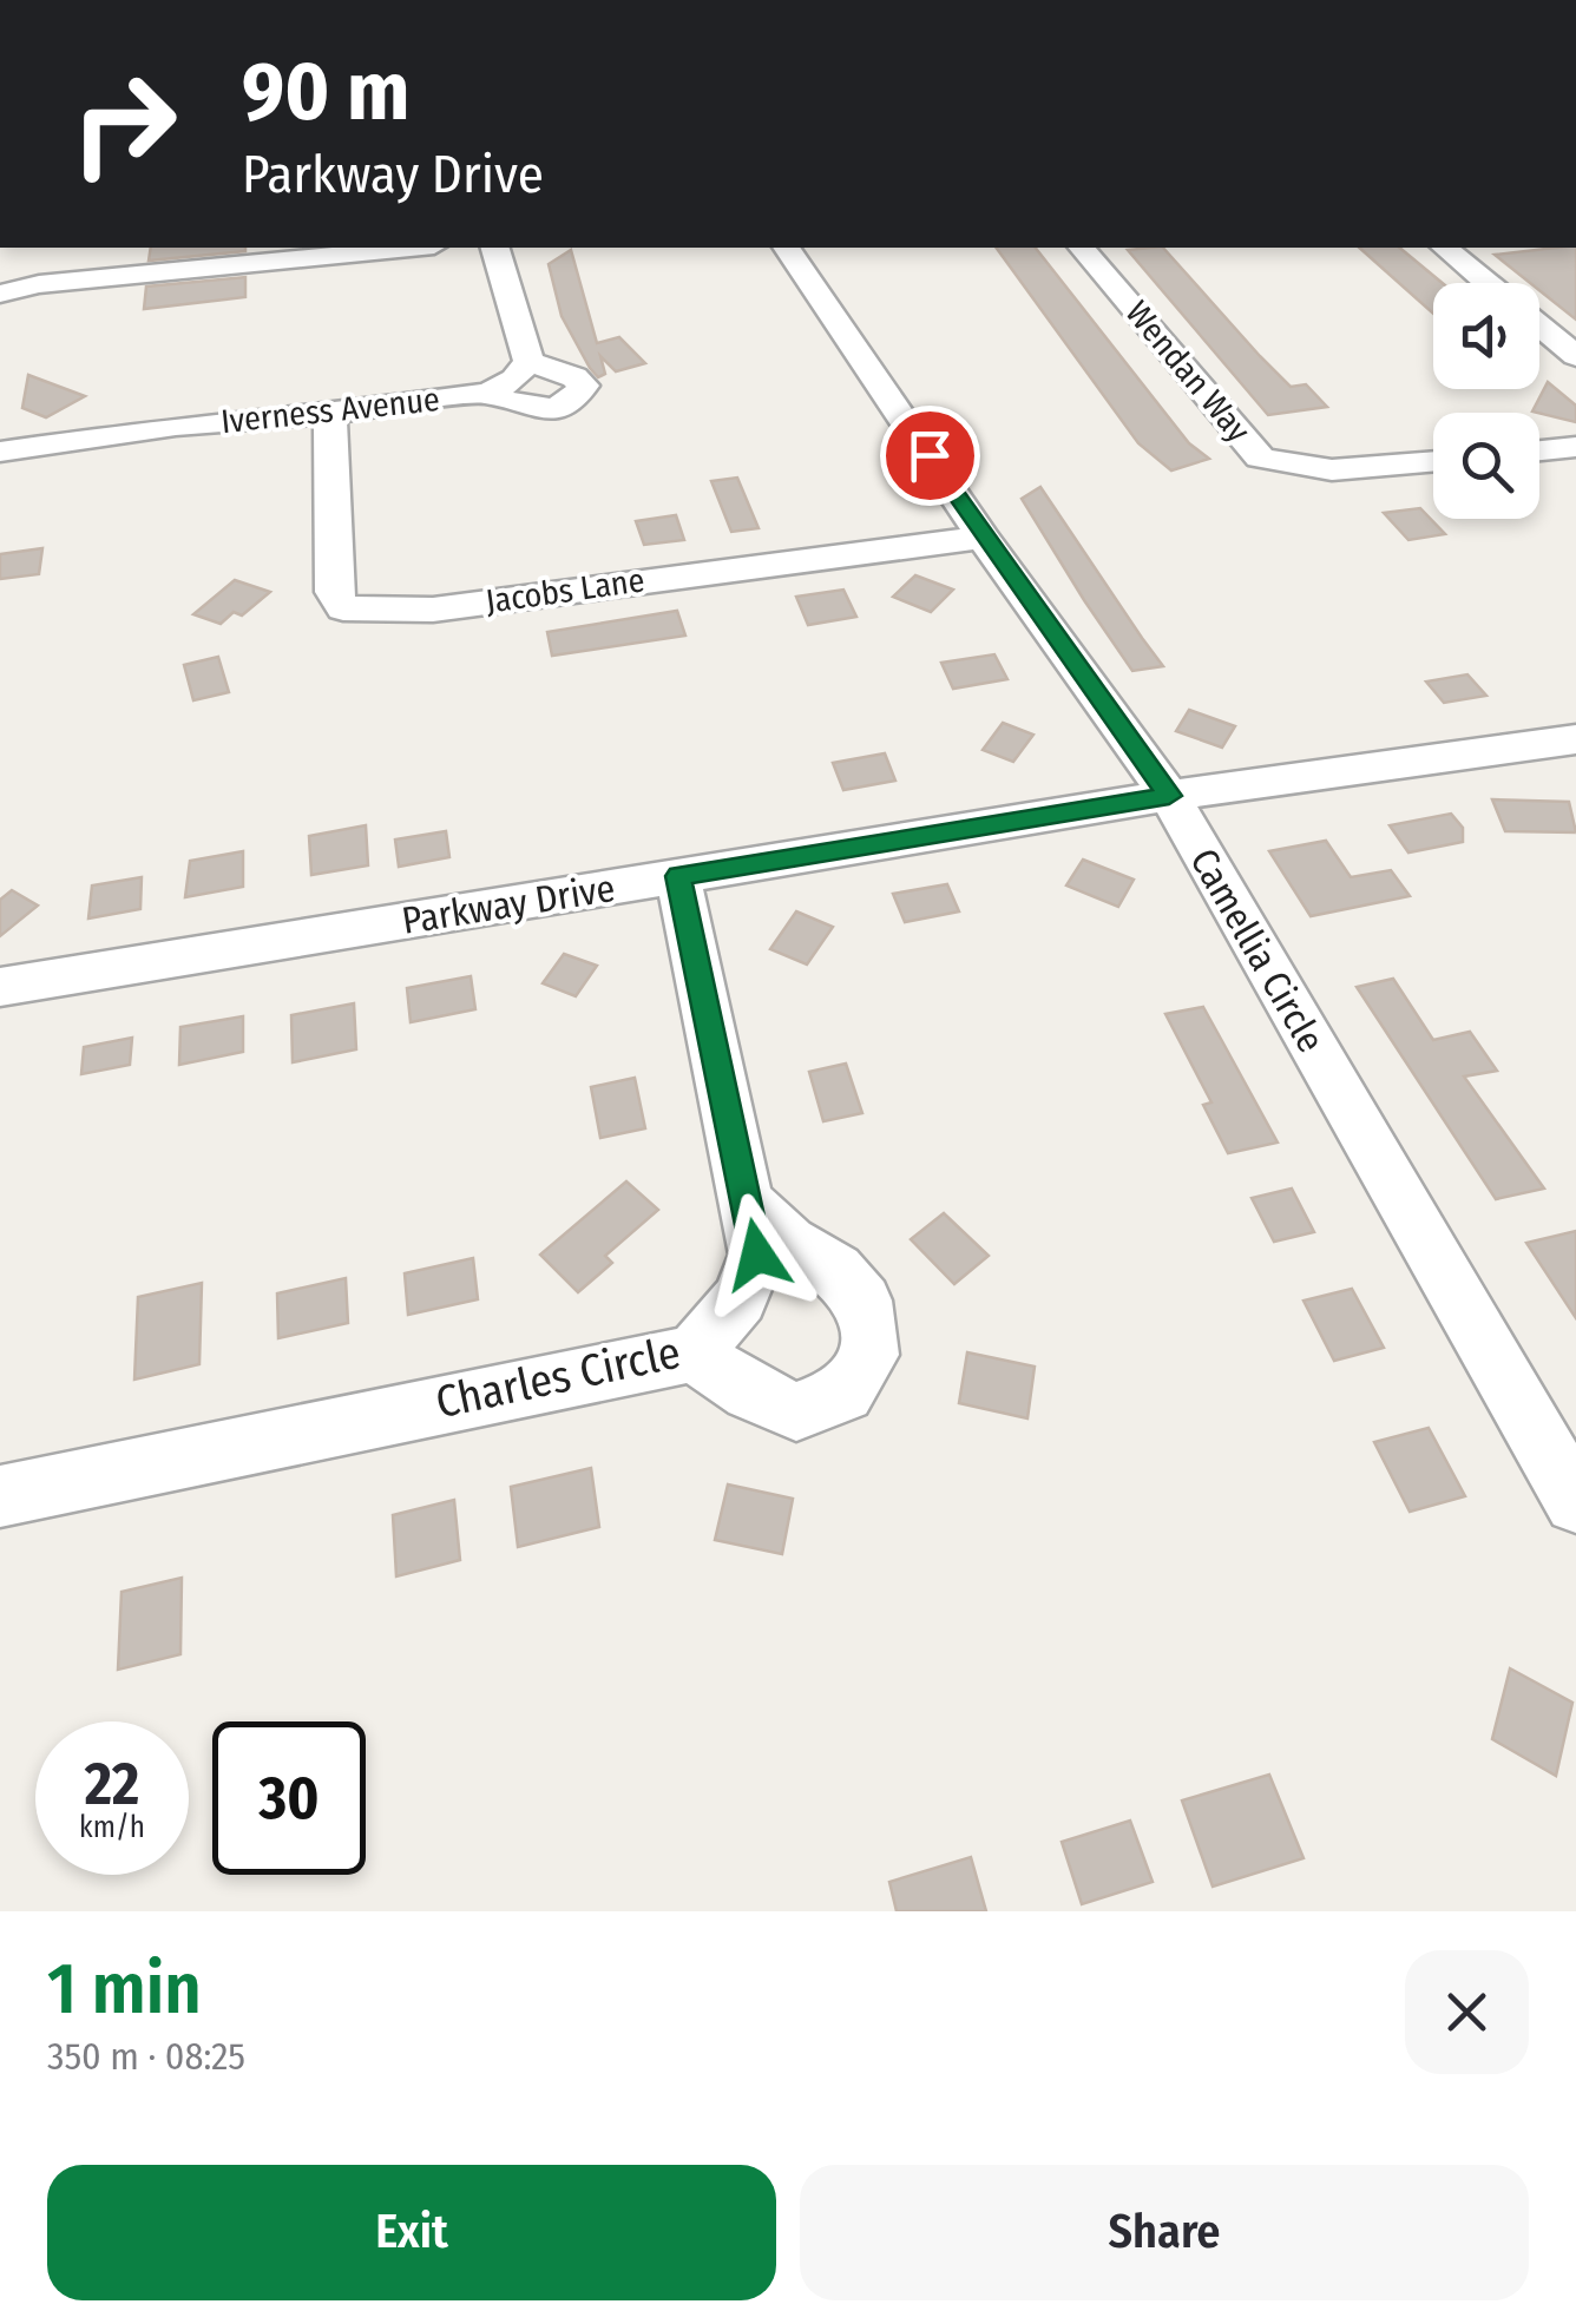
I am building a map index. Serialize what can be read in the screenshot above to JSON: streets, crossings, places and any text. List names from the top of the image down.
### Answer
{
  "streets": {
    "street": [
      "Wendan Way",
      "Iverness Avenue",
      "Jacobs Lane",
      "Parkway Drive",
      "Camellia Circle",
      "Charles Circle"
    ]
  },
  "crossings": [
    ["Iverness Avenue", "Jacobs Lane"],
    ["Jacobs Lane", "Camellia Circle"],
    ["Parkway Drive", "Camellia Circle"],
    ["Parkway Drive", "Charles Circle"]
  ],
  "page": {
    "turn": ["90 m", "Parkway Drive"],
    "speed": "22 km/h",
    "limit": "30",
    "heading": ["1 min", "350 m · 08:25"],
    "buttons": ["Exit", "Share"]
  }
}
